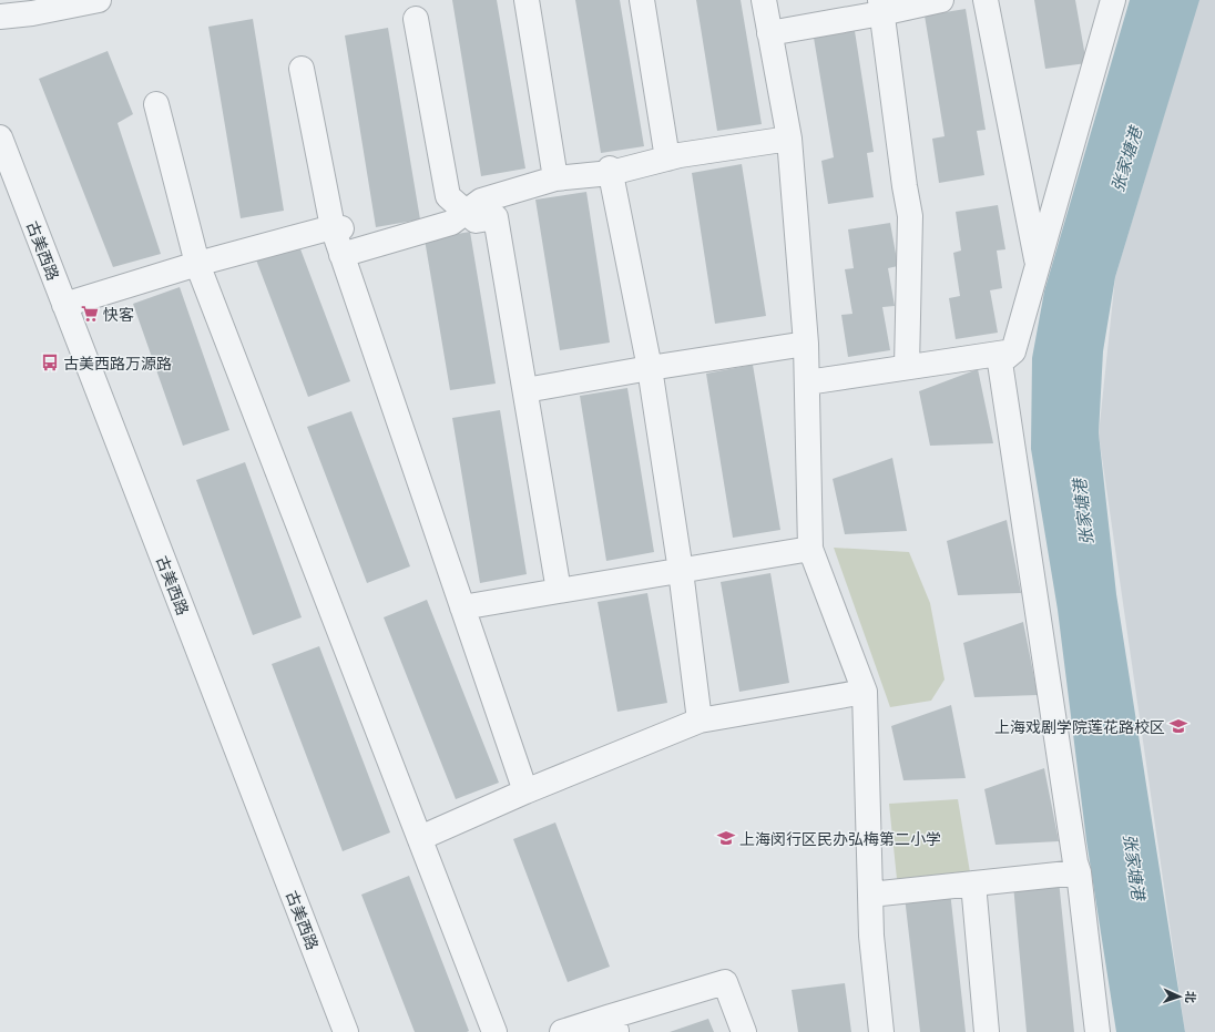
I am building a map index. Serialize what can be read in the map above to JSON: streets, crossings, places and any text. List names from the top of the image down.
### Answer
{
  "streets": {
    "street": ["古美西路"]
  },
  "water": ["张家塘港"],
  "places": {
    "supermarket": ["快客"],
    "bus stop": ["古美西路万源路"],
    "school or university": ["上海戏剧学院莲花路校区", "上海闵行区民办弘梅第二小学"]
  },
  "north": "right"
}
